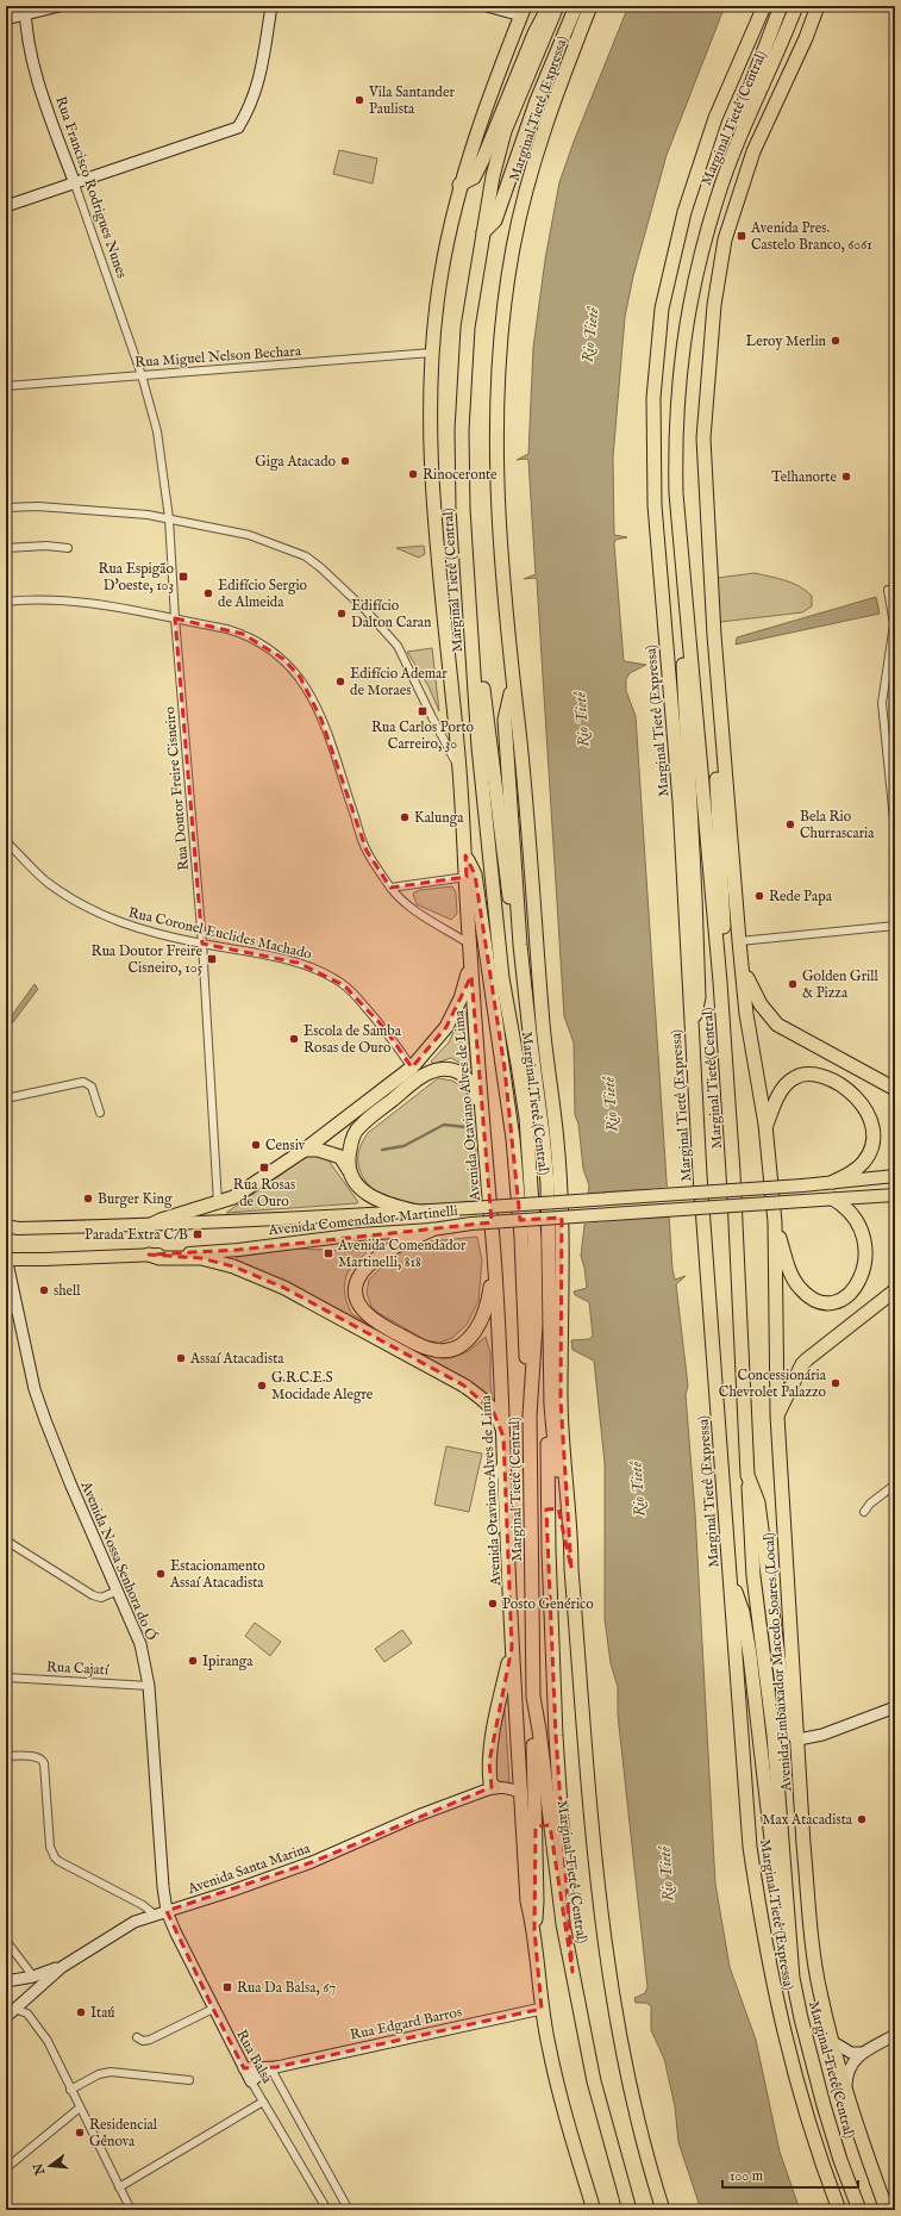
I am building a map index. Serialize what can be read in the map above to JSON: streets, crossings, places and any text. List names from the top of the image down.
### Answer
{
  "streets": {
    "highway": [
      "Marginal Tietê (Expressa)",
      "Marginal Tietê (Central)",
      "Marginal Tietê(Central)",
      "Avenida Otaviano Alves de Lima",
      "Avenida Embaixador Macedo Soares (Local)"
    ],
    "main road": [
      "Rua Francisco Rodrigues Nunes",
      "Avenida Comendador Martinelli",
      "Avenida Nossa Senhora do Ó",
      "Avenida Santa Marina",
      "Rua Edgard Barros",
      "Rua Balsa"
    ],
    "street": [
      "Rua Miguel Nelson Bechara",
      "Rua Doutor Freire Cisneiro",
      "Rua Coronel Euclides Machado",
      "Rua Cajatí"
    ]
  },
  "crossings": [
    ["Marginal Tietê (Expressa)", "Marginal Tietê (Central)"],
    ["Marginal Tietê (Central)", "Marginal Tietê(Central)"],
    ["Rua Francisco Rodrigues Nunes", "Rua Miguel Nelson Bechara"],
    ["Rua Francisco Rodrigues Nunes", "Rua Doutor Freire Cisneiro"],
    ["Rua Miguel Nelson Bechara", "Rua Doutor Freire Cisneiro"],
    ["Rua Miguel Nelson Bechara", "Avenida Otaviano Alves de Lima"],
    ["Rua Doutor Freire Cisneiro", "Rua Coronel Euclides Machado"],
    ["Avenida Otaviano Alves de Lima", "Rua Edgard Barros"],
    ["Avenida Comendador Martinelli", "Avenida Nossa Senhora do Ó"],
    ["Avenida Nossa Senhora do Ó", "Rua Cajatí"],
    ["Avenida Nossa Senhora do Ó", "Avenida Santa Marina"],
    ["Avenida Nossa Senhora do Ó", "Rua Balsa"],
    ["Avenida Santa Marina", "Rua Balsa"],
    ["Rua Edgard Barros", "Rua Balsa"]
  ],
  "water": ["Rio Tietê"],
  "places": {
    "other": [
      "Vila Santander Paulista",
      "Leroy Merlin",
      "Giga Atacado",
      "Rinoceronte",
      "Telhanorte",
      "Edifício Sergio de Almeida",
      "Edifício Dalton Caran",
      "Edifício Ademar de Moraes",
      "Kalunga",
      "Bela Rio Churrascaria",
      "Rede Papa",
      "Golden Grill & Pizza",
      "Escola de Samba Rosas de Ouro",
      "Censiv",
      "Burger King",
      "shell",
      "Assaí Atacadista",
      "Concessionária Chevrolet Palazzo",
      "G.R.C.E.S Mocidade Alegre",
      "Estacionamento Assaí Atacadista",
      "Posto Genérico",
      "Ipiranga",
      "Max Atacadista",
      "Itaú",
      "Residencial Gênova"
    ],
    "transit": [
      "Avenida Pres. Castelo Branco, 6061",
      "Rua Espigão D'oeste, 103",
      "Rua Carlos Porto Carreiro, 30",
      "Rua Doutor Freire Cisneiro, 105",
      "Rua Rosas de Ouro",
      "Parada Extra C/B",
      "Avenida Comendador Martinelli, 818",
      "Rua Da Balsa, 67"
    ]
  },
  "scale_bar": "100 m",
  "north": "left"
}
